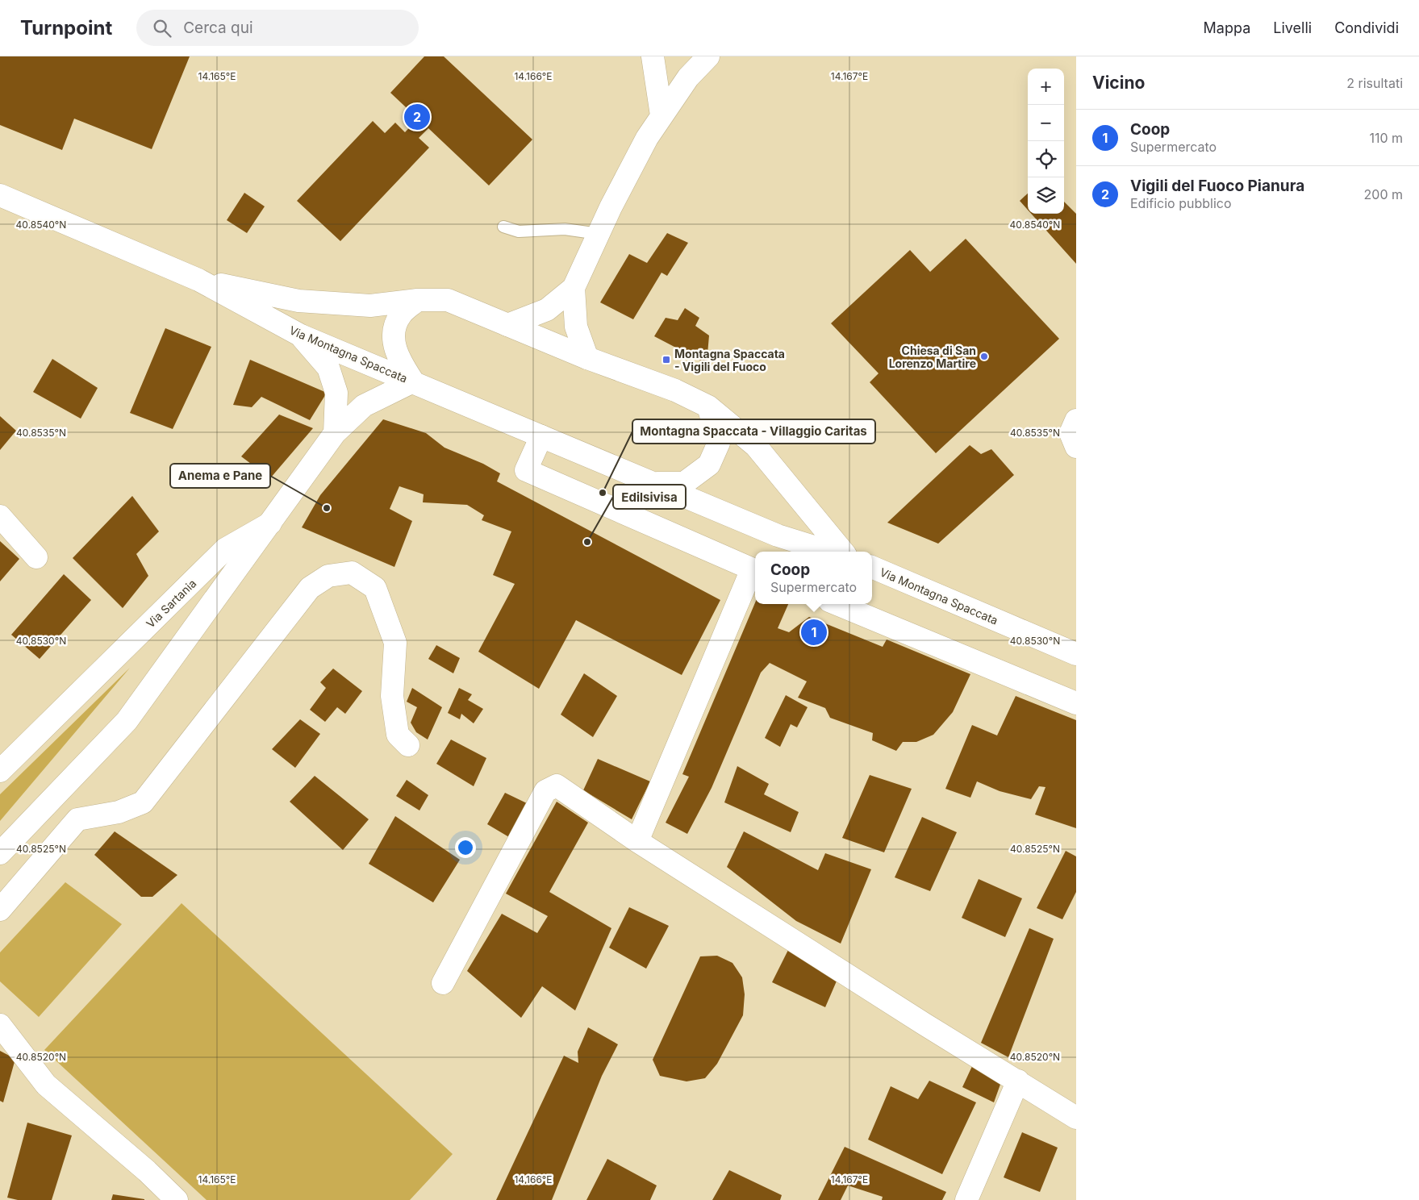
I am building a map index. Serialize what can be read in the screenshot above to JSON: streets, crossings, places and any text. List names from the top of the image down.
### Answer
{
  "streets": {
    "street": ["Via Montagna Spaccata", "Via Sartania"]
  },
  "crossings": [
    ["Via Montagna Spaccata", "Via Sartania"]
  ],
  "places": {
    "other": [
      "Chiesa di San Lorenzo Martire",
      "Montagna Spaccata - Villaggio Caritas",
      "Anema e Pane",
      "Edilsivisa"
    ],
    "transit": ["Montagna Spaccata - Vigili del Fuoco"]
  },
  "page": {
    "header": "Turnpoint",
    "search": "Cerca qui",
    "nav": ["Mappa", "Livelli", "Condividi"],
    "heading": ["Vicino", "2 risultati"],
    "map_buttons": ["+", "−"],
    "pins": ["2", "1"],
    "list": [
      {
        "mark": "1",
        "name": "Coop",
        "note": "Supermercato",
        "value": "110 m"
      },
      {
        "mark": "2",
        "name": "Vigili del Fuoco Pianura",
        "note": "Edificio pubblico",
        "value": "200 m"
      }
    ],
    "popup": ["Coop", "Supermercato"]
  },
  "coordinates": [
    "14.165°E",
    "14.166°E",
    "14.167°E",
    "40.8540°N",
    "40.8535°N",
    "40.8530°N",
    "40.8525°N",
    "40.8520°N"
  ]
}
